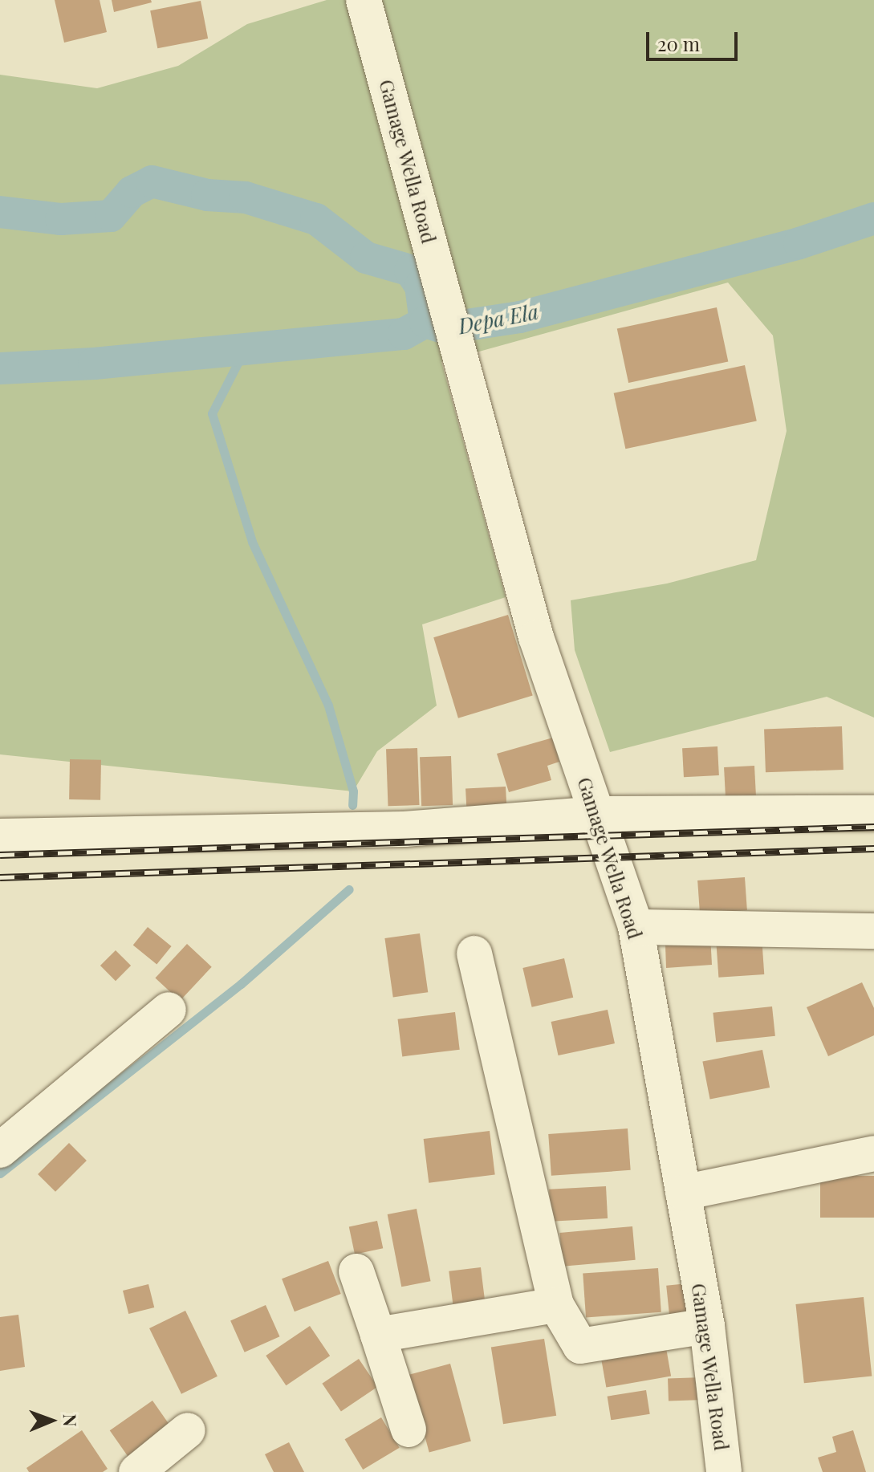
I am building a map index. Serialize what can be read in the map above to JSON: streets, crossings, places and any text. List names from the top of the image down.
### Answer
{
  "streets": {
    "street": ["Gamage Wella Road"]
  },
  "water": ["Depa Ela"],
  "scale_bar": "20 m",
  "north": "right"
}
